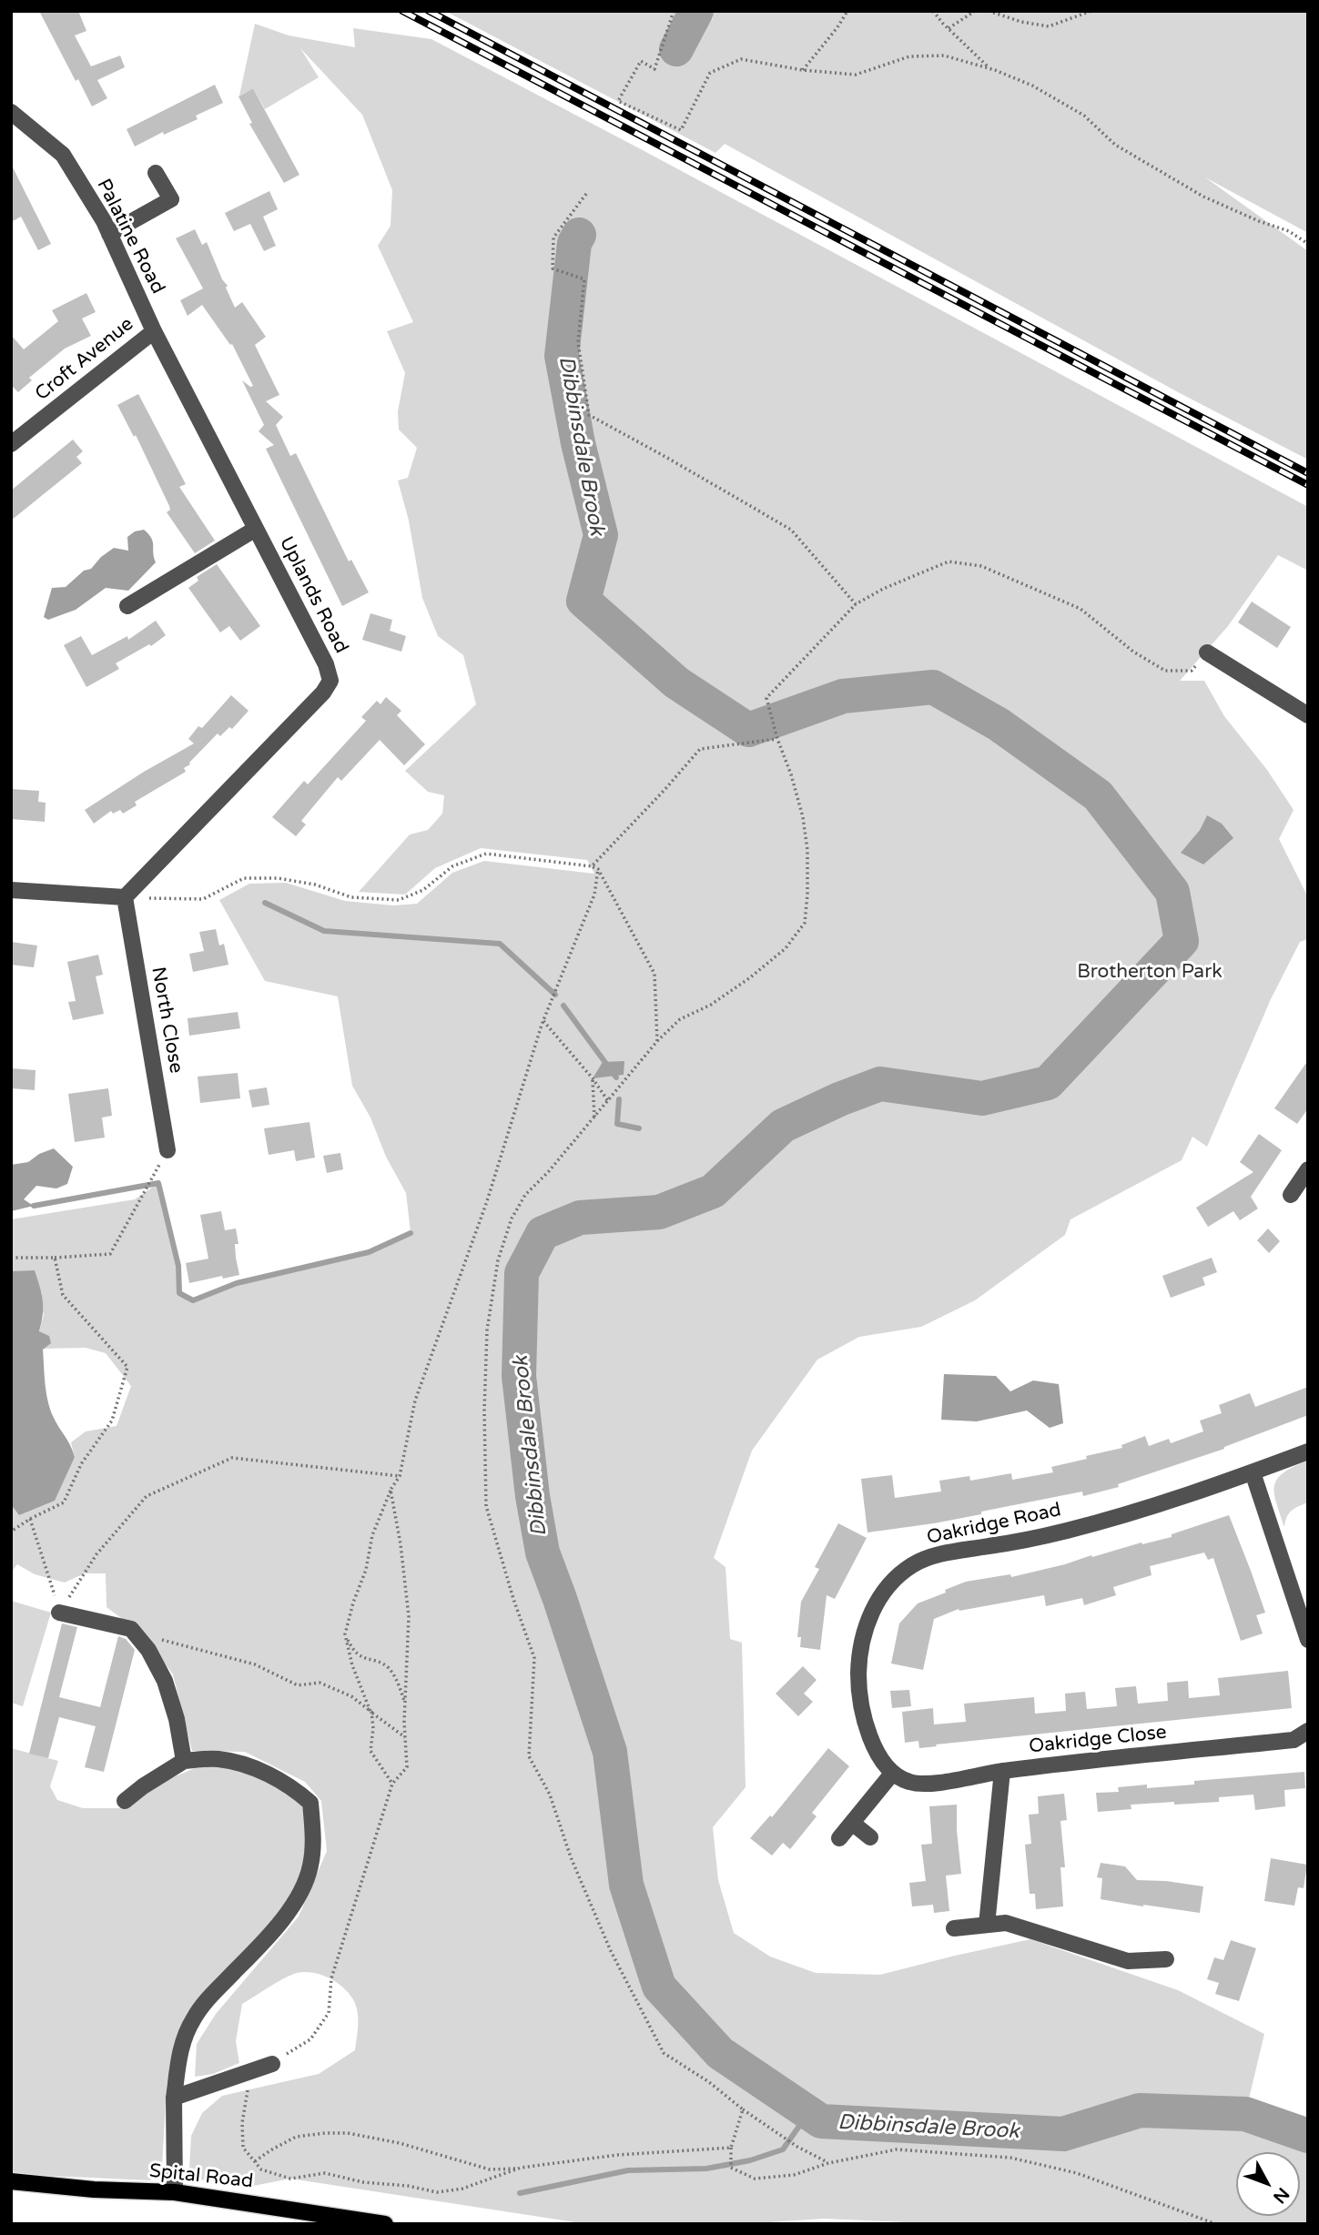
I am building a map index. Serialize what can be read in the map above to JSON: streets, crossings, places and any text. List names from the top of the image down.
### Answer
{
  "streets": {
    "main road": ["Spital Road"],
    "street": [
      "Palatine Road",
      "Croft Avenue",
      "Uplands Road",
      "North Close",
      "Oakridge Road",
      "Oakridge Close"
    ]
  },
  "crossings": [
    ["Palatine Road", "Croft Avenue"],
    ["Palatine Road", "Uplands Road"],
    ["Croft Avenue", "Uplands Road"],
    ["Uplands Road", "North Close"],
    ["Oakridge Road", "Oakridge Close"]
  ],
  "water": ["Dibbinsdale Brook"],
  "parks": ["Brotherton Park"],
  "north": "bottom right"
}
